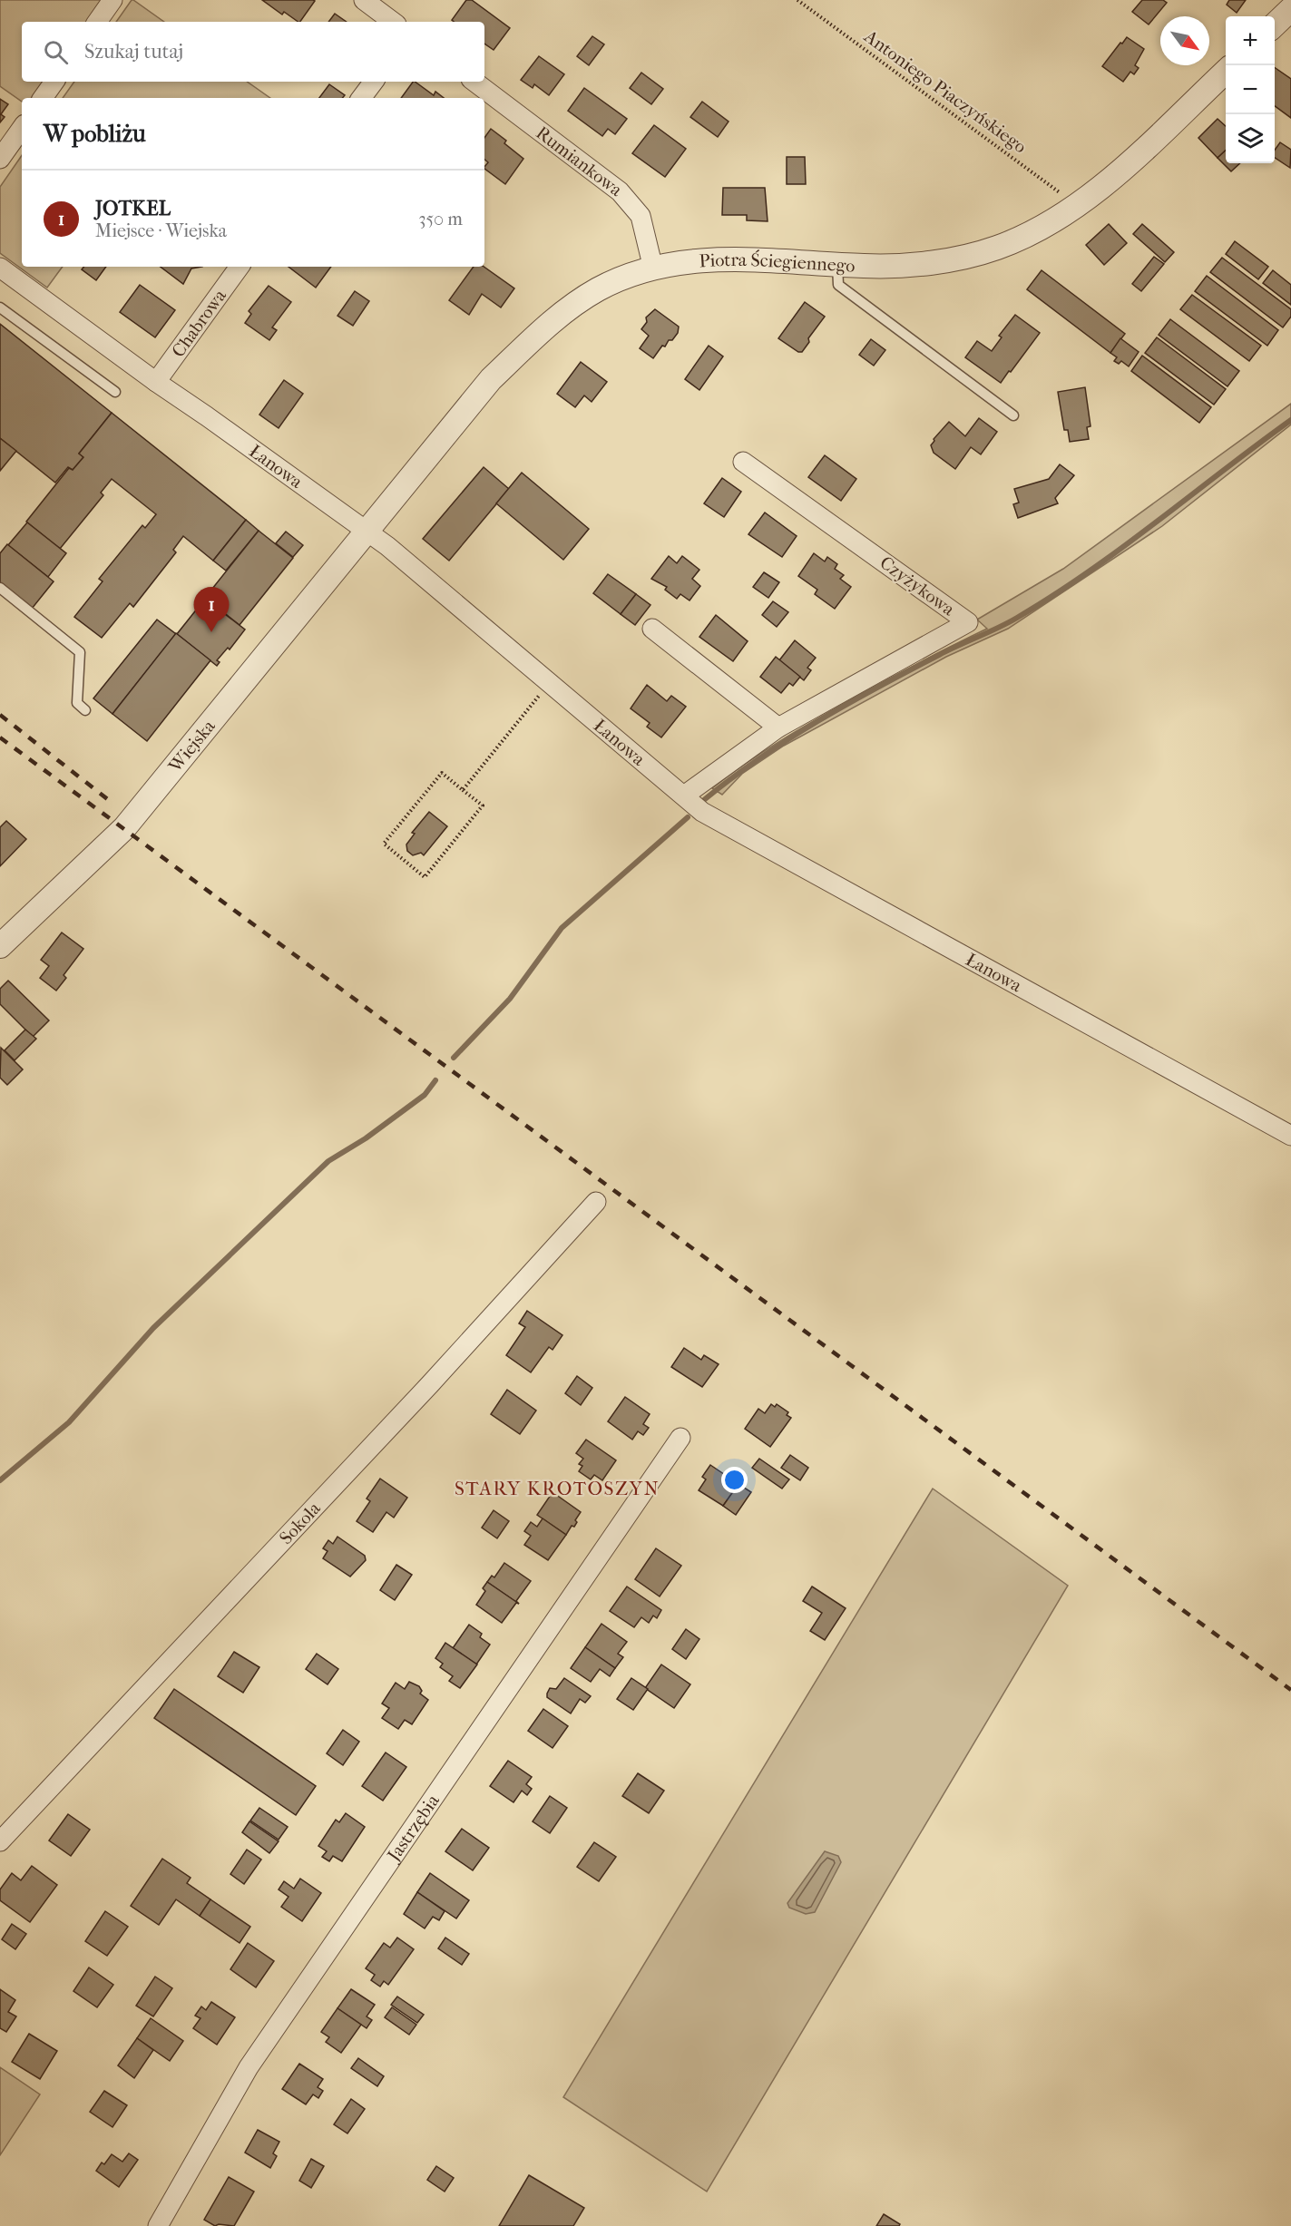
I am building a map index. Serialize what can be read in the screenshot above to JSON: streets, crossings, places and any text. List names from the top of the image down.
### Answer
{
  "streets": {
    "street": [
      "Rumiankowa",
      "Piotra Ściegiennego",
      "Chabrowa",
      "Łanowa",
      "Czyżykowa",
      "Wiejska",
      "Sokola",
      "Jastrzębia"
    ],
    "path": ["Antoniego Piaczyńskiego"]
  },
  "crossings": [
    ["Antoniego Piaczyńskiego", "Piotra Ściegiennego"],
    ["Rumiankowa", "Piotra Ściegiennego"],
    ["Piotra Ściegiennego", "Łanowa"],
    ["Piotra Ściegiennego", "Wiejska"],
    ["Chabrowa", "Łanowa"],
    ["Łanowa", "Czyżykowa"],
    ["Łanowa", "Wiejska"]
  ],
  "districts": ["STARY KROTOSZYN"],
  "north": "bottom right",
  "page": {
    "map_buttons": ["+", "−"],
    "search": "Szukaj tutaj",
    "heading": "W pobliżu",
    "list": [
      {
        "mark": "1",
        "name": "JOTKEL",
        "note": "Miejsce · Wiejska",
        "value": "350 m"
      }
    ],
    "pins": "1"
  }
}
